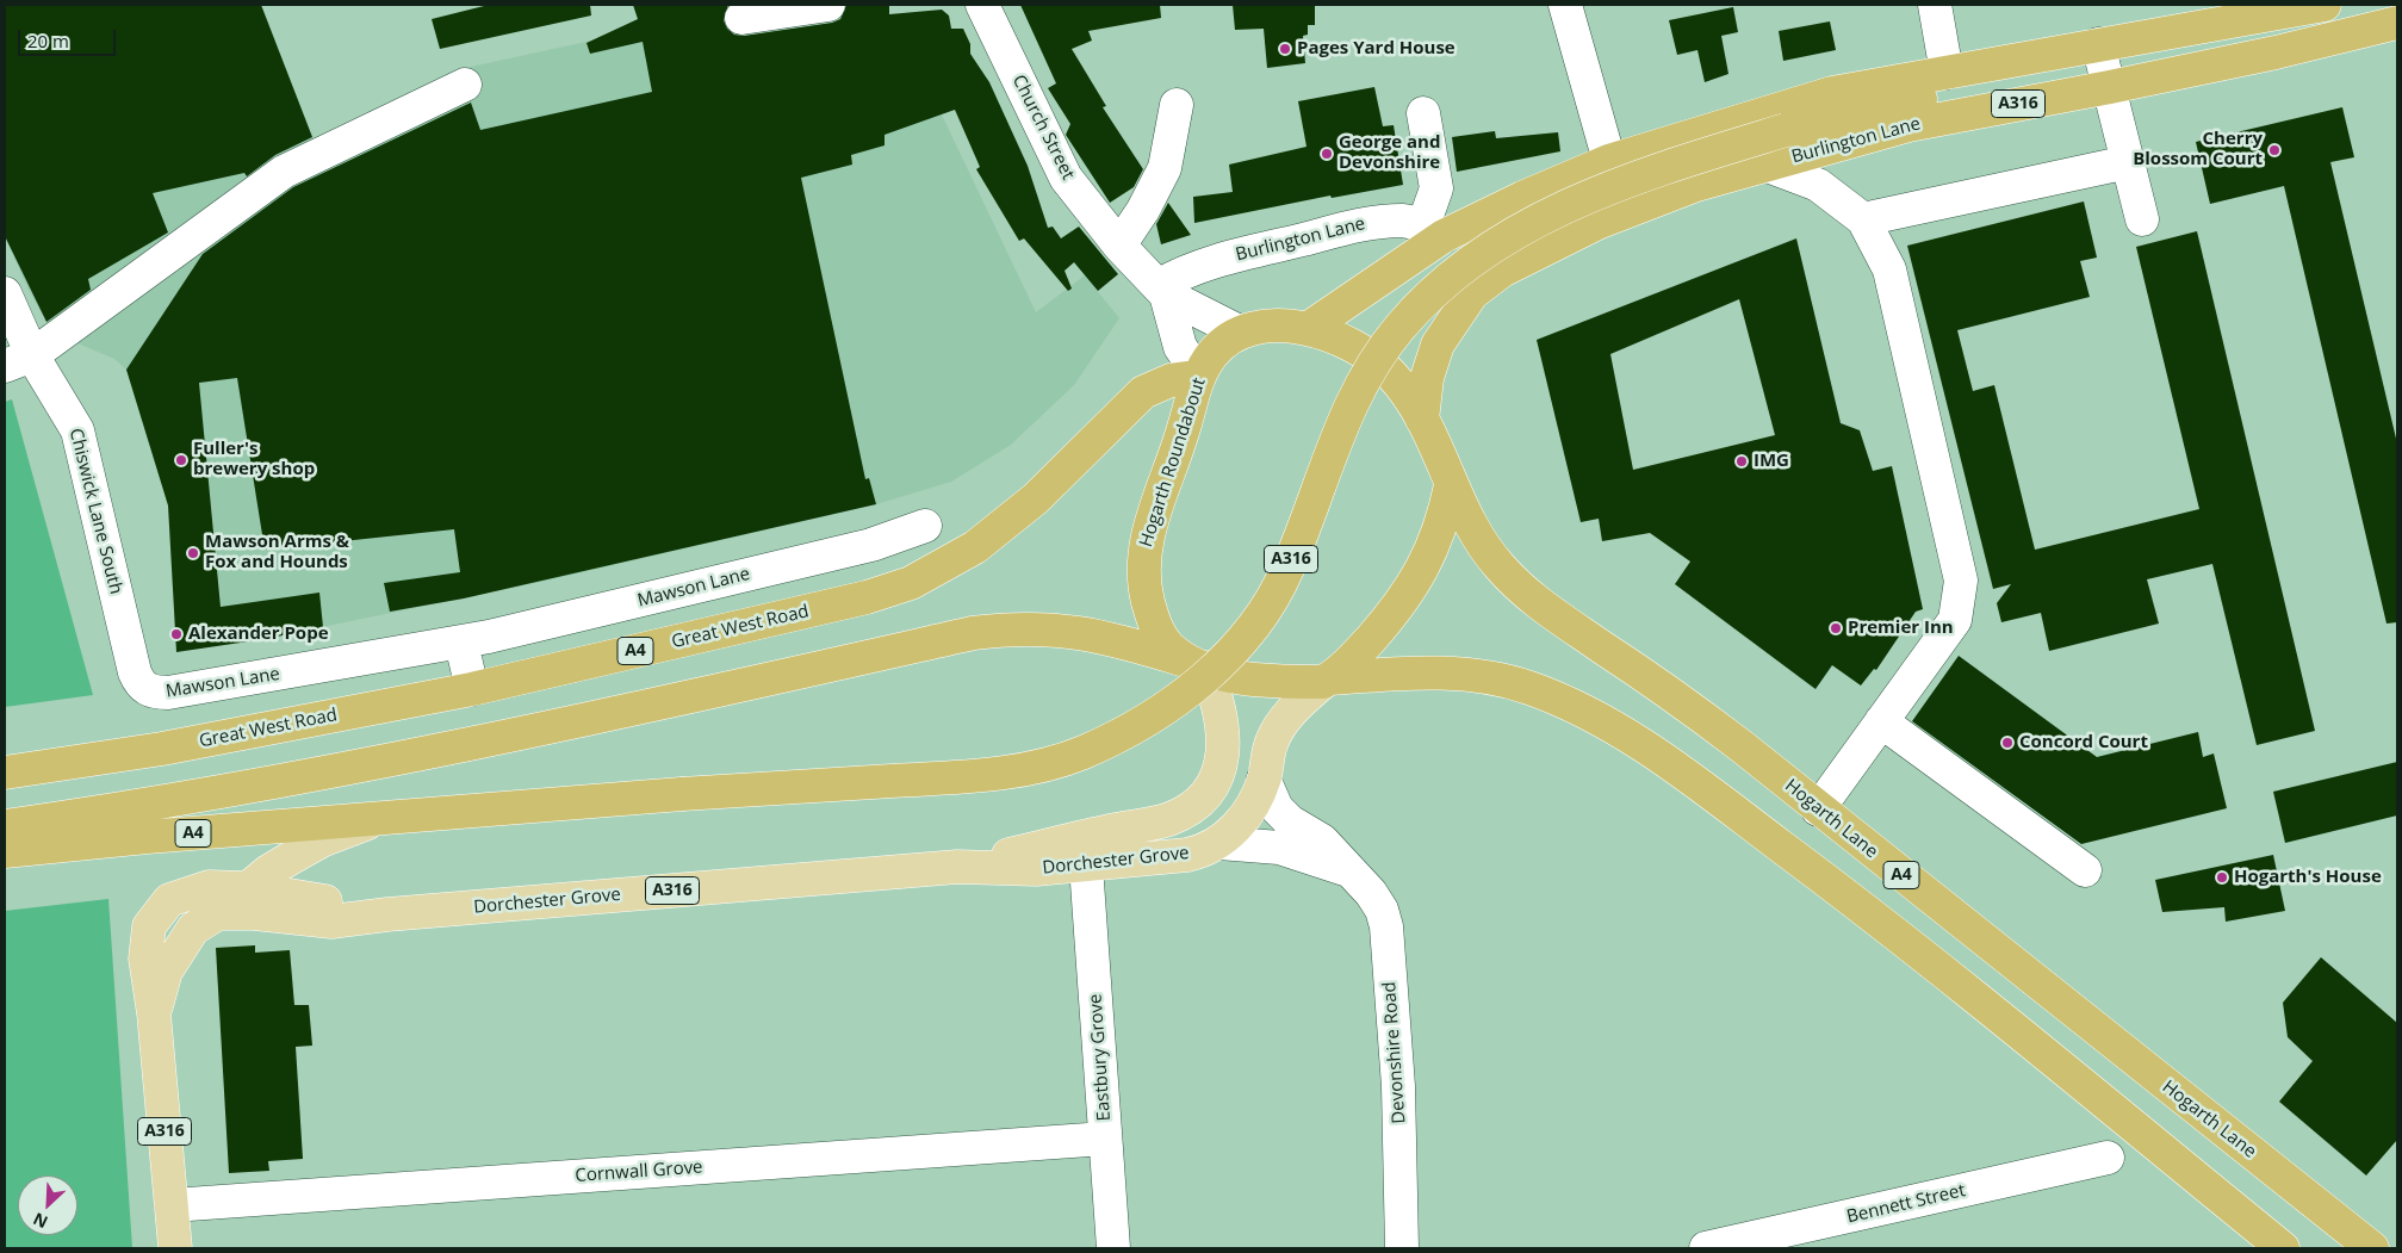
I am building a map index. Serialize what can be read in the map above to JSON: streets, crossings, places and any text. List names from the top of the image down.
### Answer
{
  "streets": {
    "highway": [
      "A316",
      "Burlington Lane",
      "Hogarth Roundabout",
      "Great West Road",
      "A4",
      "Hogarth Lane"
    ],
    "main road": ["Dorchester Grove"],
    "street": [
      "Church Street",
      "Chiswick Lane South",
      "Mawson Lane",
      "Devonshire Road",
      "Eastbury Grove",
      "Cornwall Grove",
      "Bennett Street"
    ]
  },
  "crossings": [
    ["A316", "Burlington Lane"],
    ["A316", "A4"],
    ["A316", "Dorchester Grove"],
    ["A316", "Cornwall Grove"],
    ["Church Street", "Burlington Lane"],
    ["Church Street", "Hogarth Roundabout"],
    ["Hogarth Roundabout", "Great West Road"],
    ["Hogarth Roundabout", "A4"],
    ["Hogarth Roundabout", "Dorchester Grove"],
    ["Chiswick Lane South", "Mawson Lane"],
    ["A4", "Dorchester Grove"],
    ["Dorchester Grove", "Devonshire Road"],
    ["Dorchester Grove", "Eastbury Grove"],
    ["Eastbury Grove", "Cornwall Grove"]
  ],
  "places": [
    "Pages Yard House",
    "Cherry Blossom Court",
    "George and Devonshire",
    "Fuller's brewery shop",
    "IMG",
    "Mawson Arms & Fox and Hounds",
    "Premier Inn",
    "Alexander Pope",
    "Concord Court",
    "Hogarth's House"
  ],
  "scale_bar": "20 m",
  "north": "bottom left"
}
